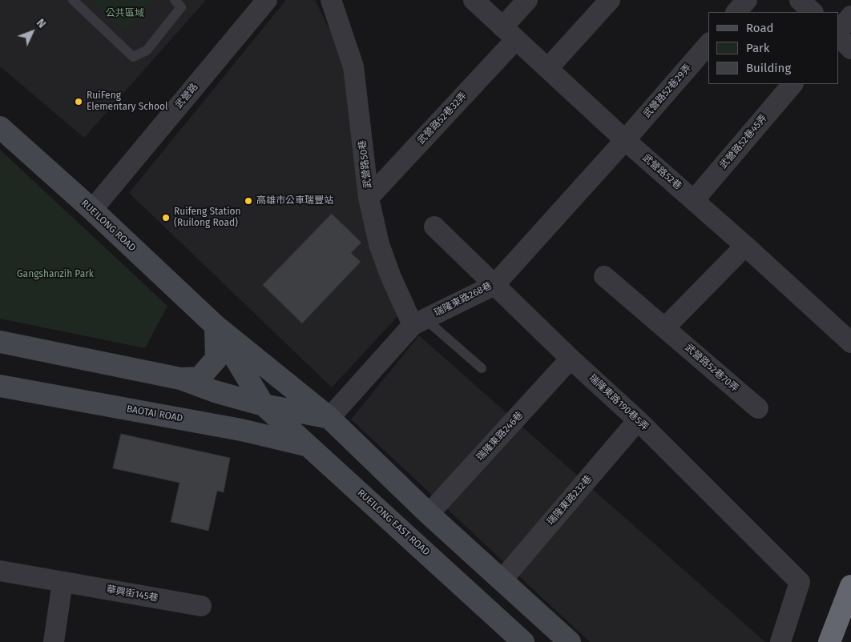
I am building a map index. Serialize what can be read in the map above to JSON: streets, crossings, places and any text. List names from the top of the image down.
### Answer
{
  "streets": {
    "street": [
      "武營路52巷29弄",
      "武營路",
      "武營路52巷32弄",
      "武營路52巷45弄",
      "武營路50巷",
      "武營路52巷",
      "RUEILONG ROAD",
      "瑞隆東路268巷",
      "武營路52巷70弄",
      "瑞隆東路190巷5弄",
      "BAOTAI ROAD",
      "瑞隆東路246巷",
      "瑞隆東路232巷",
      "RUEILONG EAST ROAD",
      "華興街145巷"
    ]
  },
  "crossings": [
    ["武營路52巷29弄", "武營路52巷"],
    ["武營路52巷29弄", "瑞隆東路268巷"],
    ["武營路", "RUEILONG ROAD"],
    ["武營路52巷32弄", "武營路50巷"],
    ["武營路52巷32弄", "武營路52巷"],
    ["武營路52巷45弄", "武營路52巷"],
    ["武營路50巷", "瑞隆東路268巷"],
    ["武營路52巷", "瑞隆東路268巷"],
    ["RUEILONG ROAD", "瑞隆東路268巷"],
    ["RUEILONG ROAD", "RUEILONG EAST ROAD"],
    ["瑞隆東路268巷", "瑞隆東路190巷5弄"],
    ["瑞隆東路190巷5弄", "瑞隆東路246巷"],
    ["瑞隆東路190巷5弄", "瑞隆東路232巷"],
    ["BAOTAI ROAD", "RUEILONG EAST ROAD"]
  ],
  "parks": ["公共區域", "Gangshanzih Park"],
  "places": ["RuiFeng Elementary School", "高雄市公車瑞豐站", "Ruifeng Station (Ruilong Road)"],
  "legend": ["Road", "Park", "Building"],
  "north": "top right"
}
